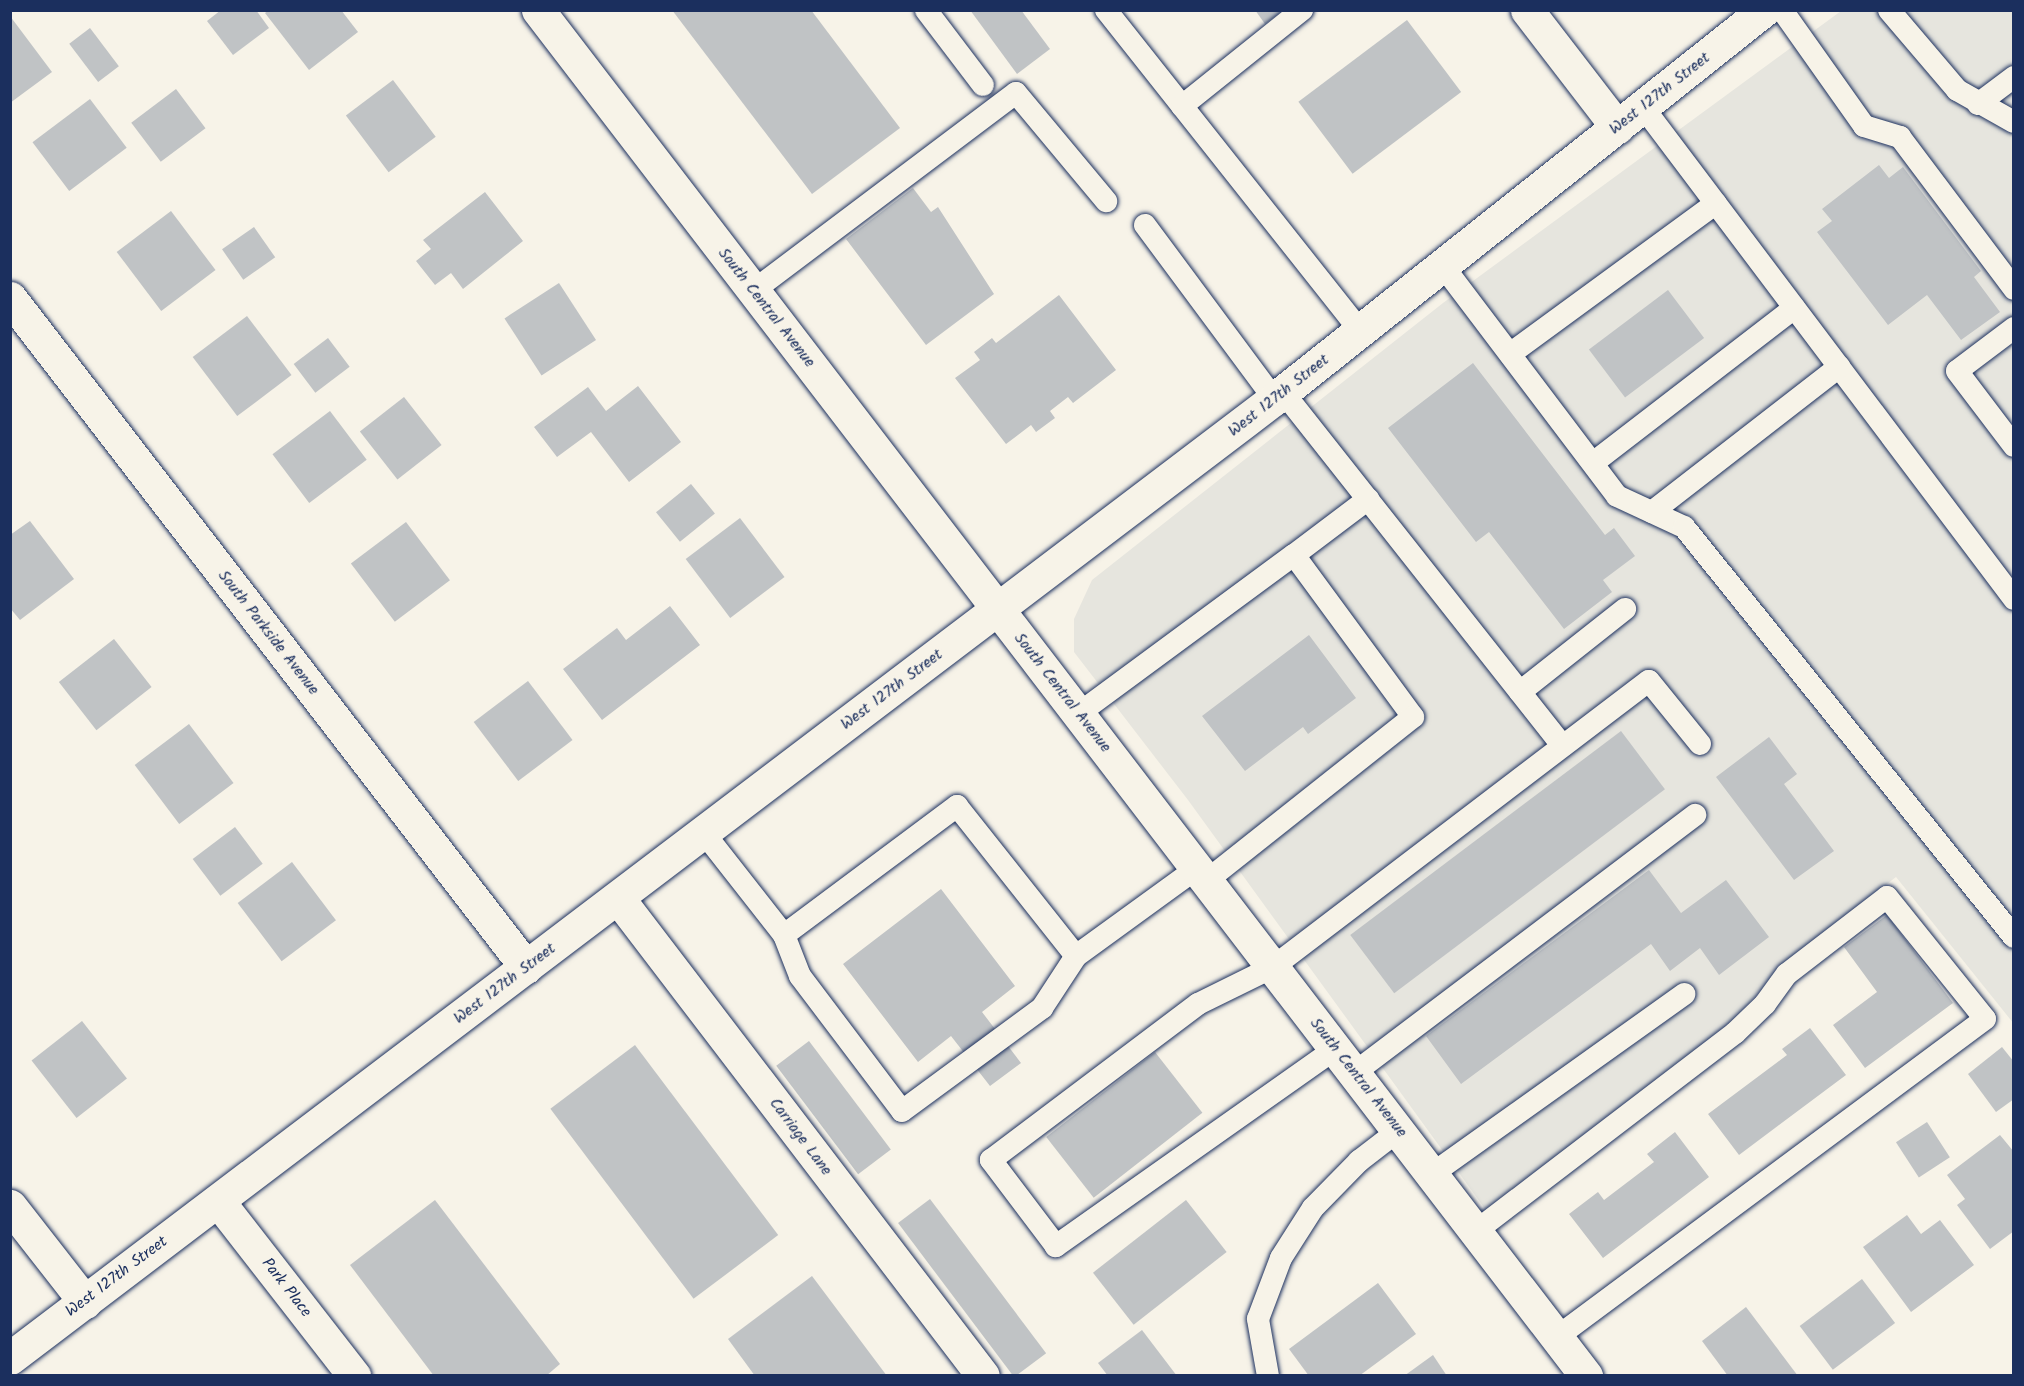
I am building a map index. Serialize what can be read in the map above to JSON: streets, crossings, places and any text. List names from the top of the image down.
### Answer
{
  "streets": {
    "street": [
      "West 127th Street",
      "South Central Avenue",
      "South Parkside Avenue",
      "Carriage Lane",
      "Park Place"
    ]
  },
  "crossings": [
    ["West 127th Street", "South Central Avenue"],
    ["West 127th Street", "South Parkside Avenue"],
    ["West 127th Street", "Carriage Lane"],
    ["West 127th Street", "Park Place"]
  ]
}
